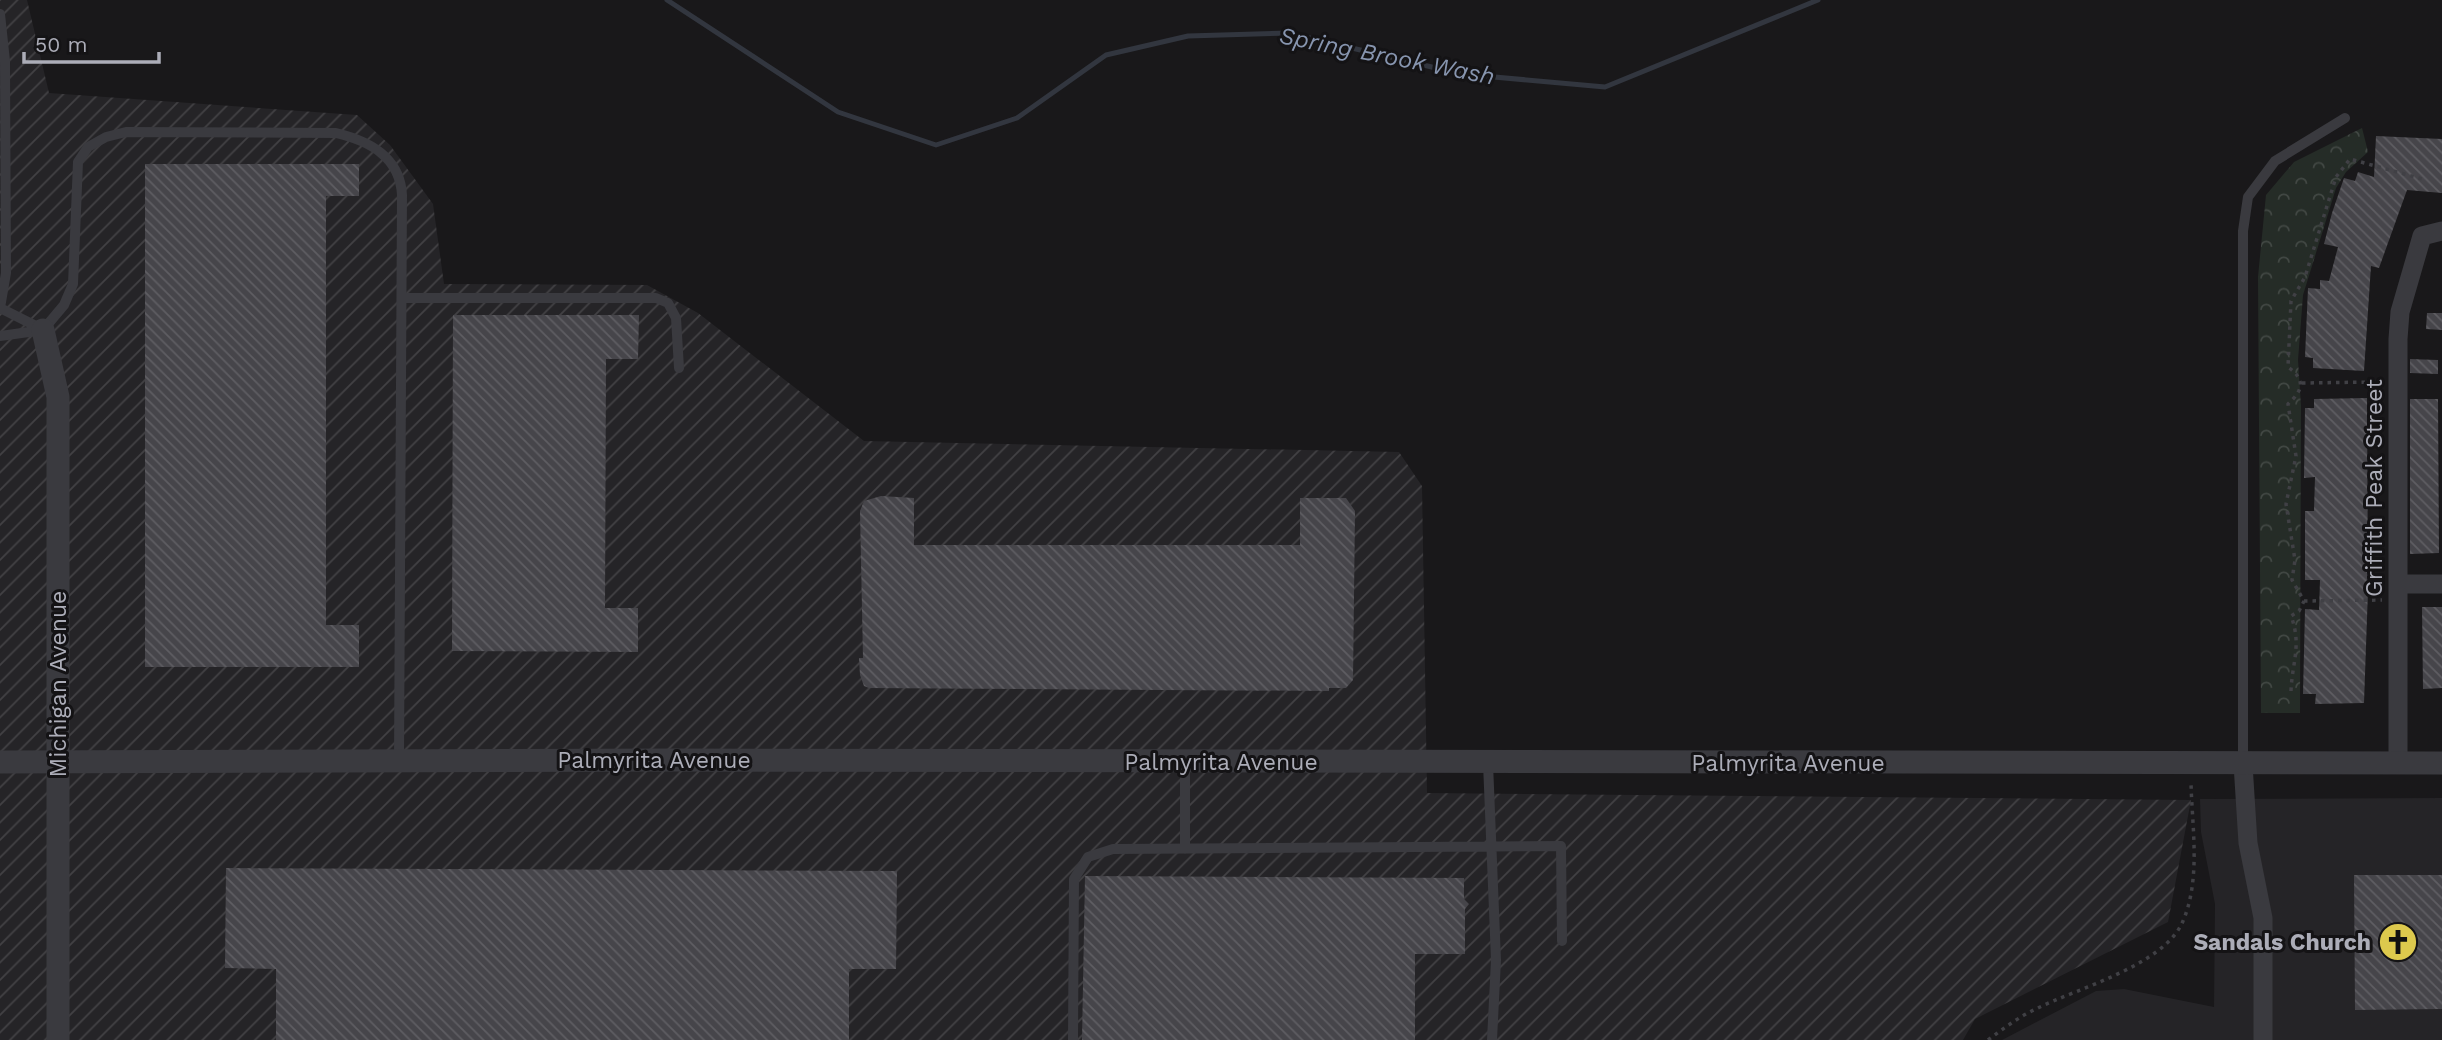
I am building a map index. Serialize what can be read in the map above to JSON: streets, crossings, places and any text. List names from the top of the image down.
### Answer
{
  "streets": {
    "street": ["Griffith Peak Street", "Michigan Avenue", "Palmyrita Avenue"]
  },
  "crossings": [
    ["Griffith Peak Street", "Palmyrita Avenue"],
    ["Michigan Avenue", "Palmyrita Avenue"]
  ],
  "water": ["Spring Brook Wash"],
  "places": {
    "church": ["Sandals Church"]
  },
  "scale_bar": "50 m"
}
